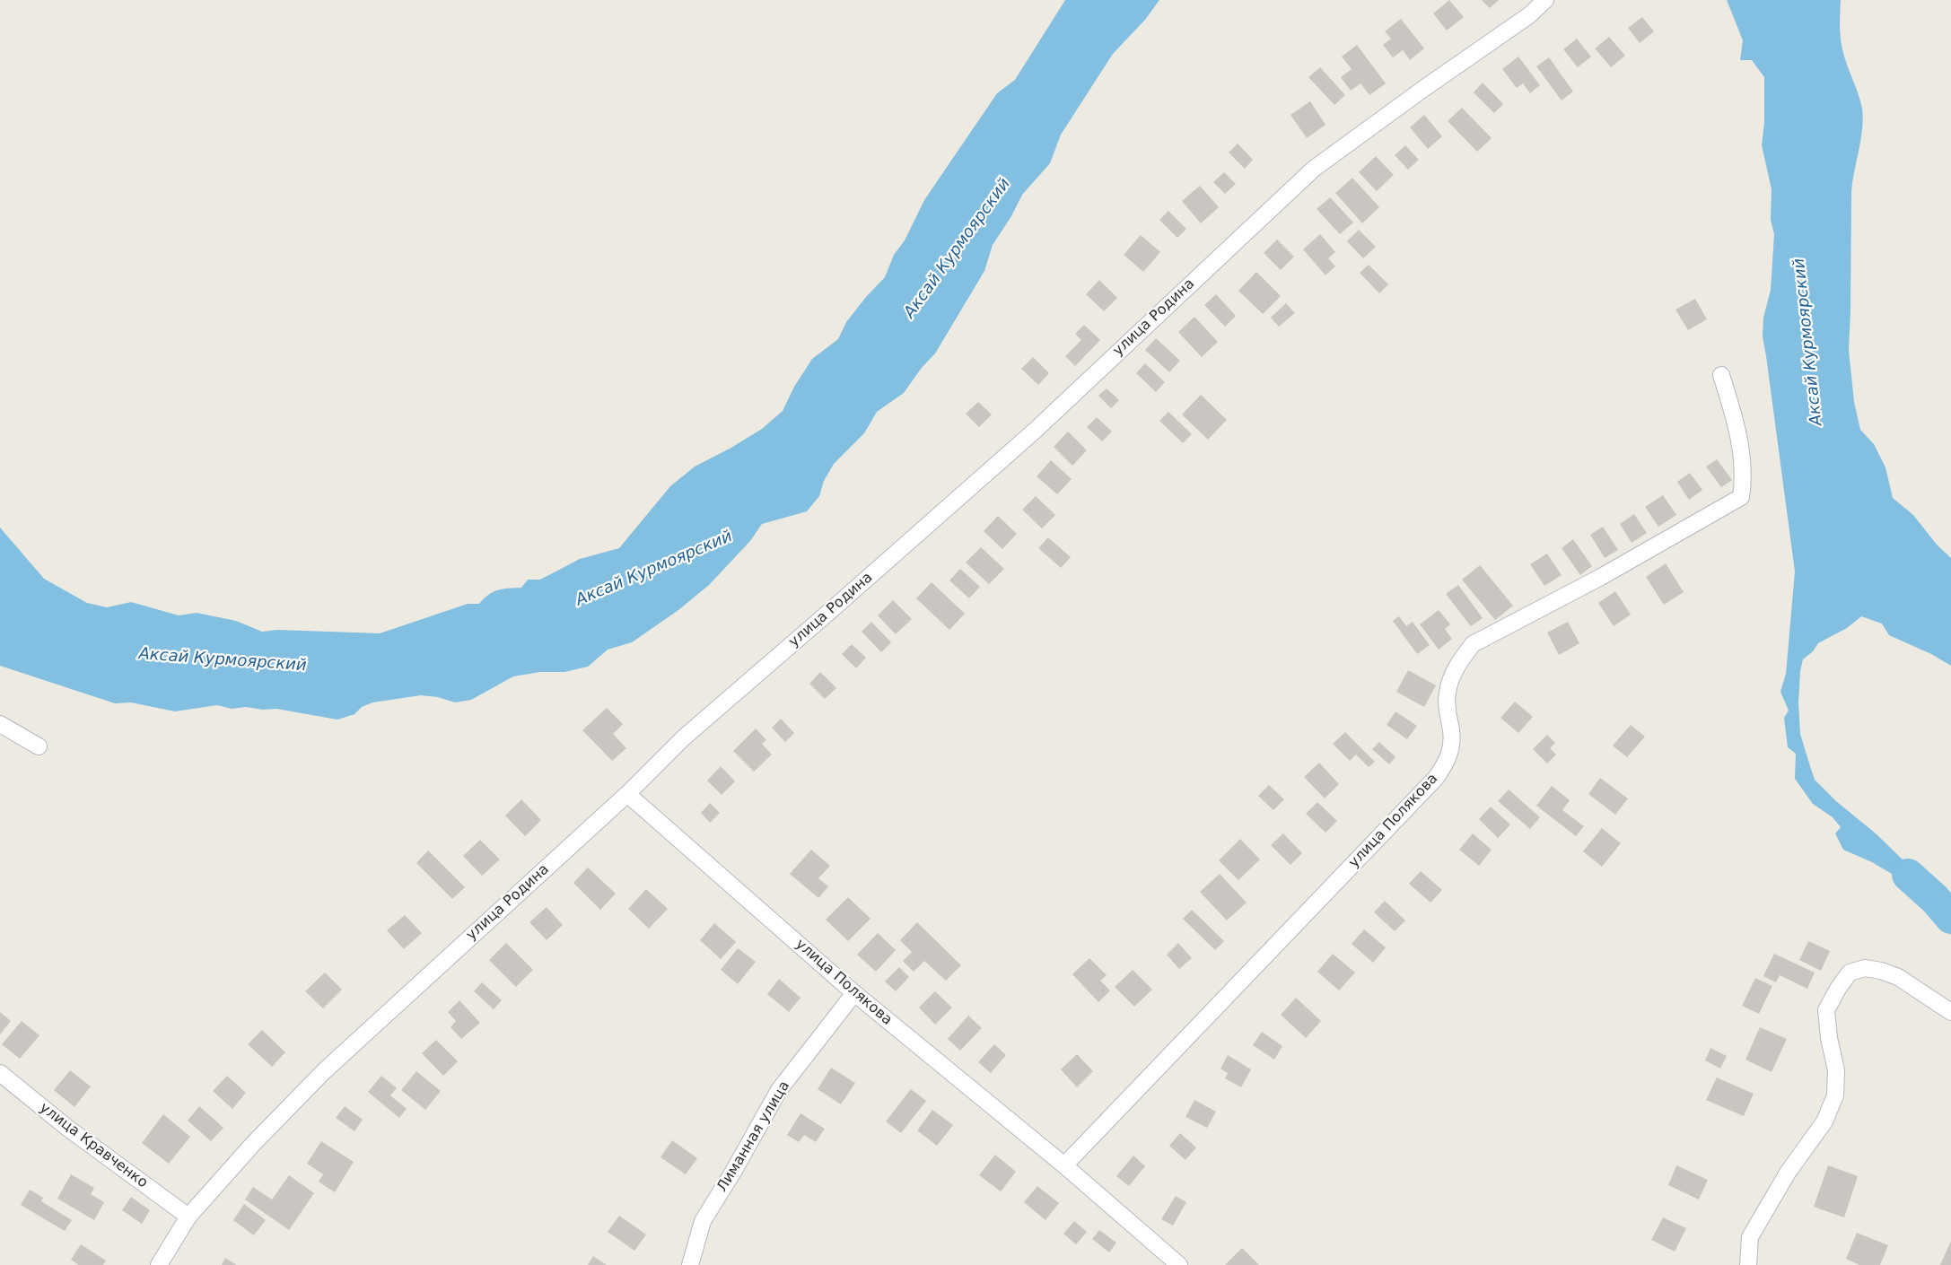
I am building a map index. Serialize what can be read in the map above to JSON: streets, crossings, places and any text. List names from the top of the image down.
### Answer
{
  "streets": {
    "street": [
      "улица Родина",
      "улица Полякова",
      "Лиманная улица",
      "улица Кравченко"
    ]
  },
  "crossings": [
    ["улица Родина", "улица Полякова"],
    ["улица Родина", "улица Кравченко"],
    ["улица Полякова", "Лиманная улица"]
  ],
  "water": ["Аксай Курмоярский"]
}
